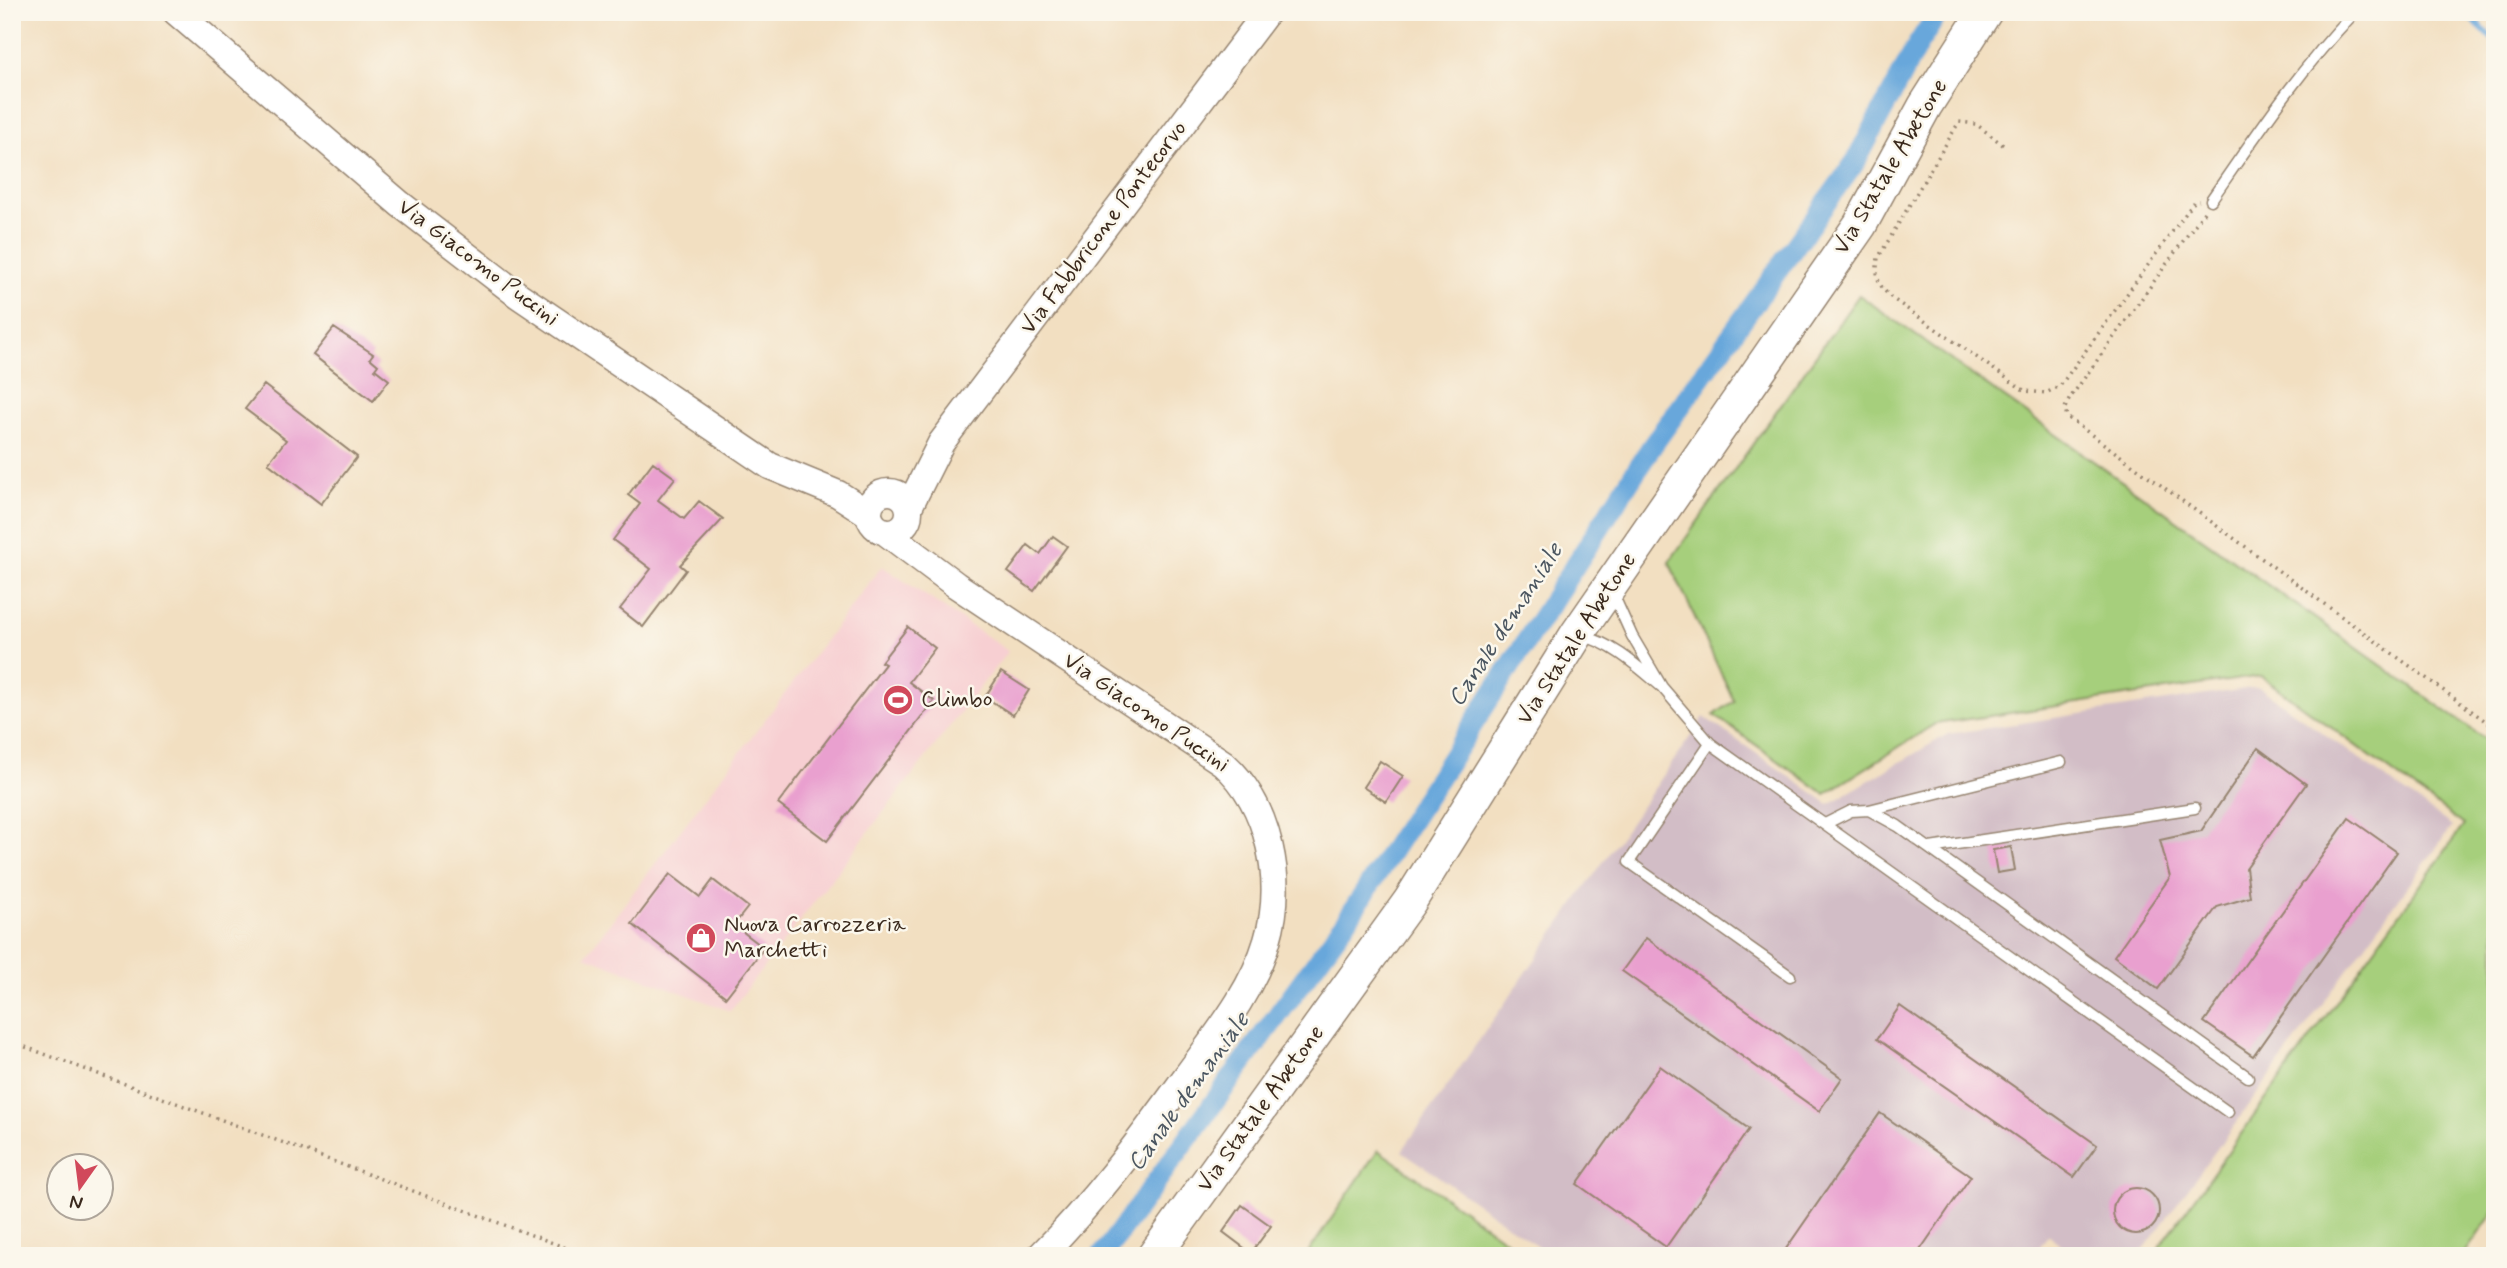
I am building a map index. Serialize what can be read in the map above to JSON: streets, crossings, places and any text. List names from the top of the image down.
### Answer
{
  "streets": {
    "main road": ["Via Statale Abetone"],
    "street": ["Via Fabbricone Pontecorvo", "Via Giacomo Puccini"]
  },
  "crossings": [
    ["Via Fabbricone Pontecorvo", "Via Giacomo Puccini"]
  ],
  "water": ["Canale demaniale"],
  "places": {
    "sports": ["Climbo"],
    "shop": ["Nuova Carrozzeria Marchetti"]
  },
  "north": "bottom"
}
